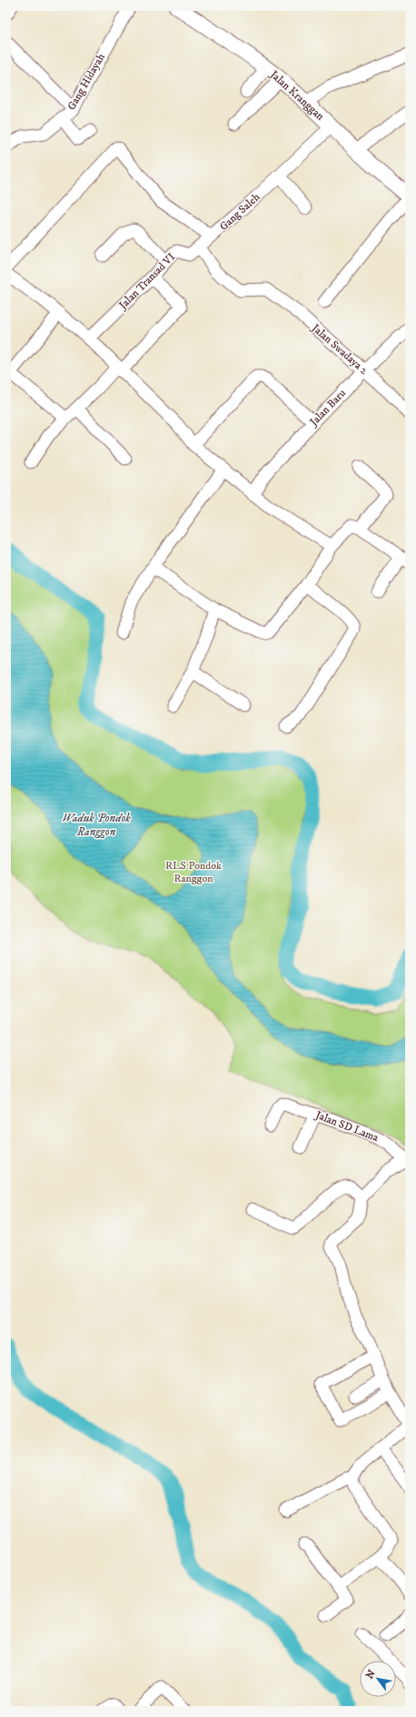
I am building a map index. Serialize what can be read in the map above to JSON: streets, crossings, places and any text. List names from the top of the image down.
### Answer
{
  "streets": {
    "main road": ["Jalan Kranggan"],
    "street": [
      "Gang Hidayah",
      "Gang Saleh",
      "Jalan Transad VI",
      "Jalan Swadaya 2",
      "Jalan Baru",
      "Jalan SD Lama"
    ]
  },
  "crossings": [
    ["Jalan Kranggan", "Gang Saleh"],
    ["Gang Saleh", "Jalan Transad VI"],
    ["Jalan Transad VI", "Jalan Swadaya 2"],
    ["Jalan Swadaya 2", "Jalan Baru"]
  ],
  "water": ["Waduk Pondok Ranggon"],
  "parks": ["RLS Pondok Ranggon"],
  "north": "top left"
}
